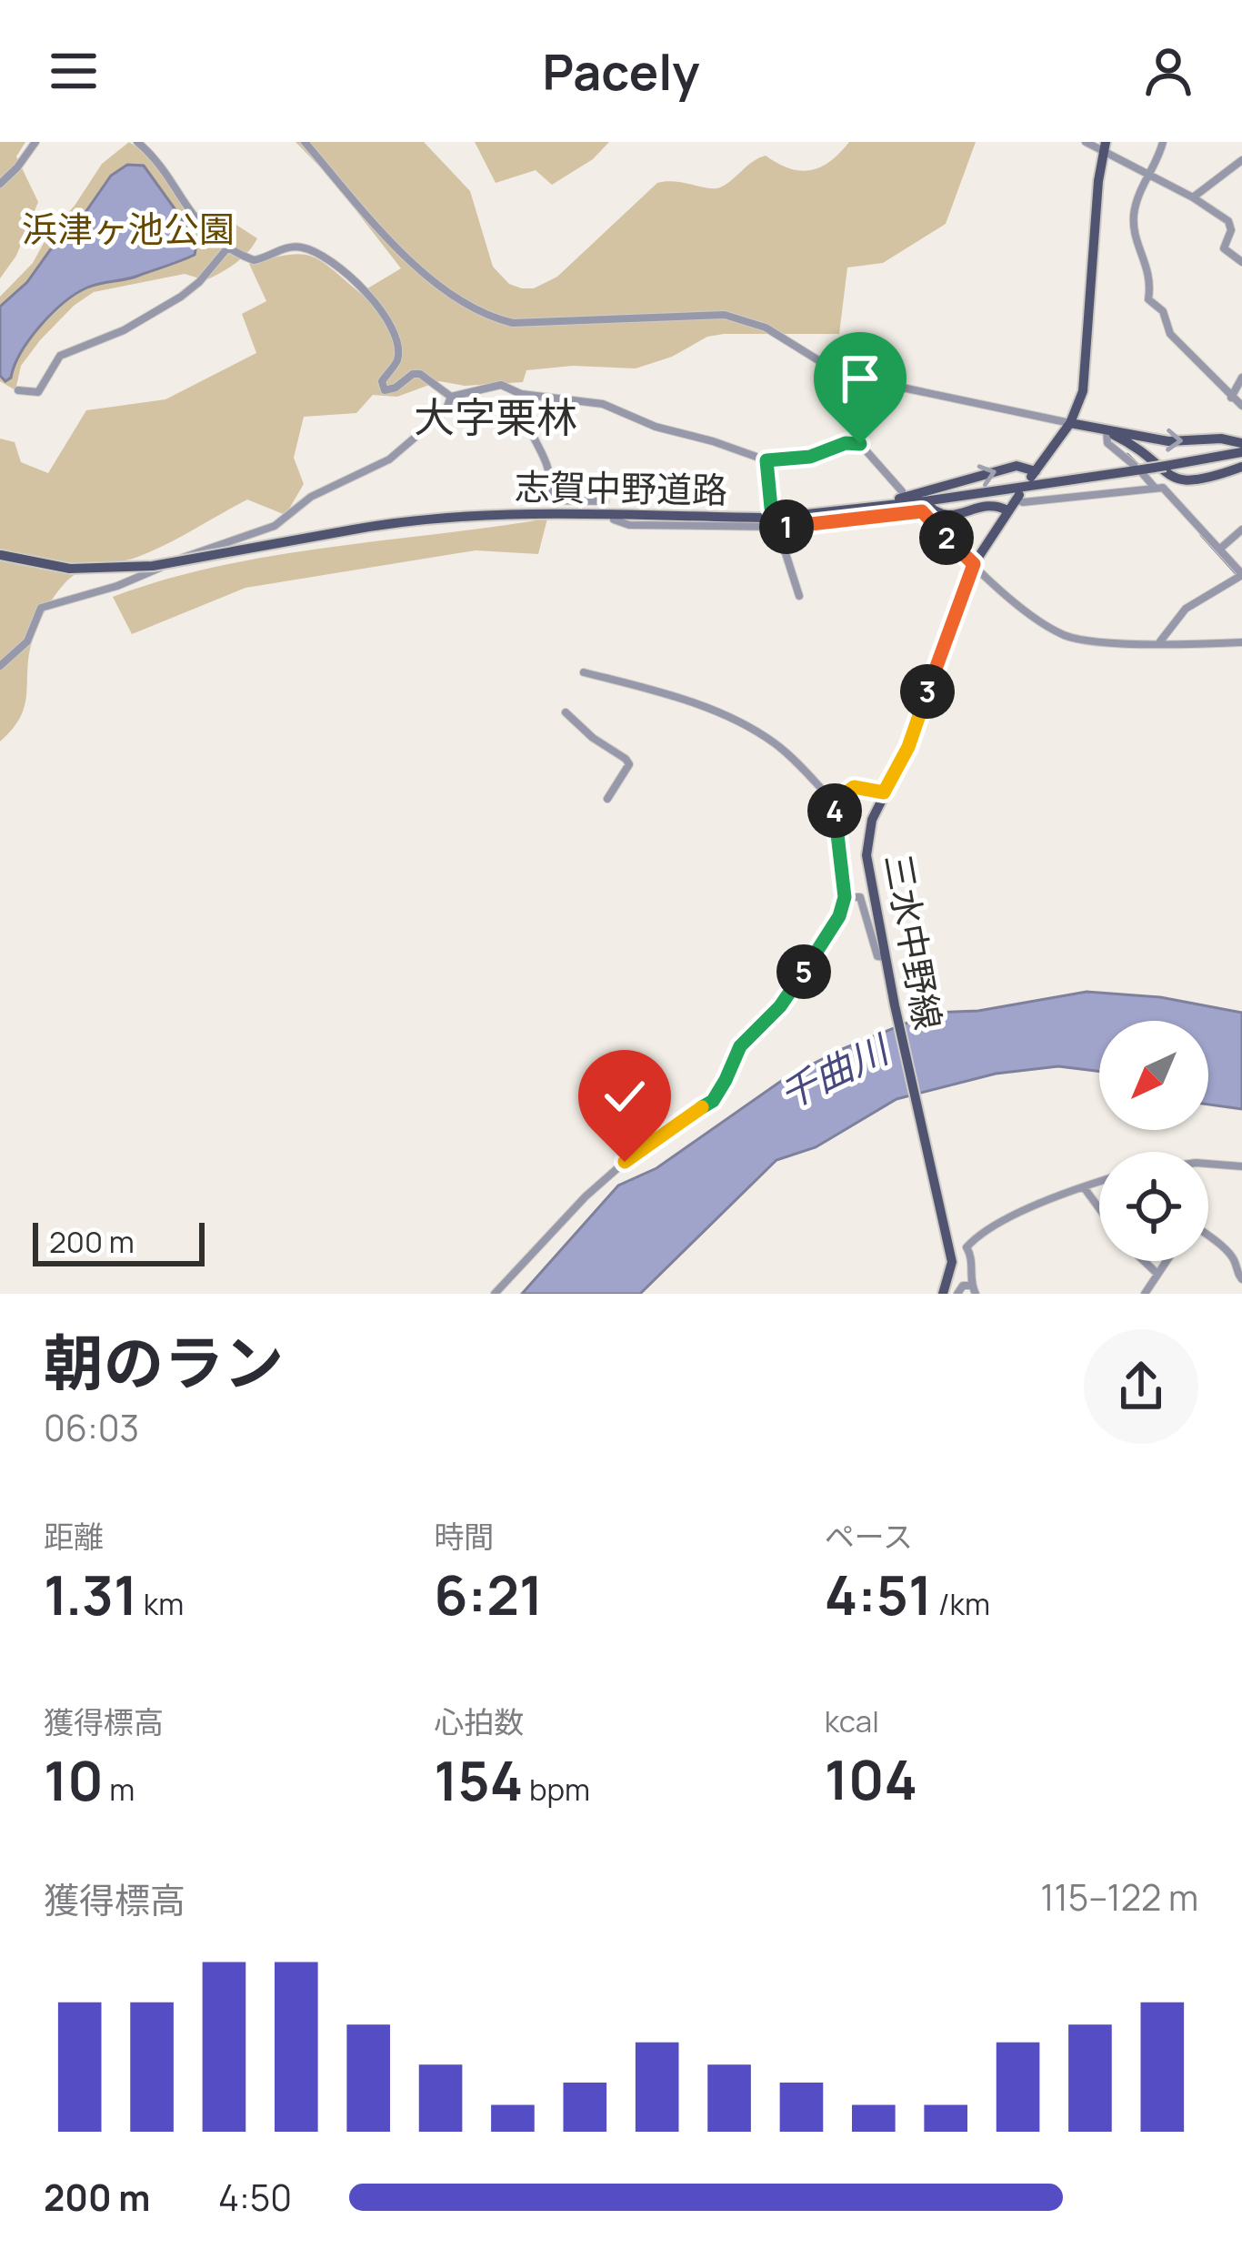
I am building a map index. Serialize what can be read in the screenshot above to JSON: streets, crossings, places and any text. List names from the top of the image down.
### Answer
{
  "streets": {
    "main road": ["志賀中野道路", "三水中野線"]
  },
  "districts": ["大字栗林"],
  "water": ["千曲川"],
  "parks": ["浜津ヶ池公園"],
  "scale_bar": "200 m",
  "north": "bottom left",
  "page": {
    "header": "Pacely",
    "pins": [
      "1",
      "2",
      "3",
      "4",
      "5"
    ],
    "scale": "200 m",
    "heading": ["朝のラン", "06:03"],
    "stats": [
      ["距離", "1.31 km"],
      ["時間", "6:21"],
      ["ペース", "4:51 /km"],
      ["獲得標高", "10 m"],
      ["心拍数", "154 bpm"],
      ["kcal", "104"]
    ],
    "chart": ["獲得標高", "115–122 m"],
    "list": [
      {
        "name": "200 m",
        "note": "4:50"
      }
    ]
  }
}
